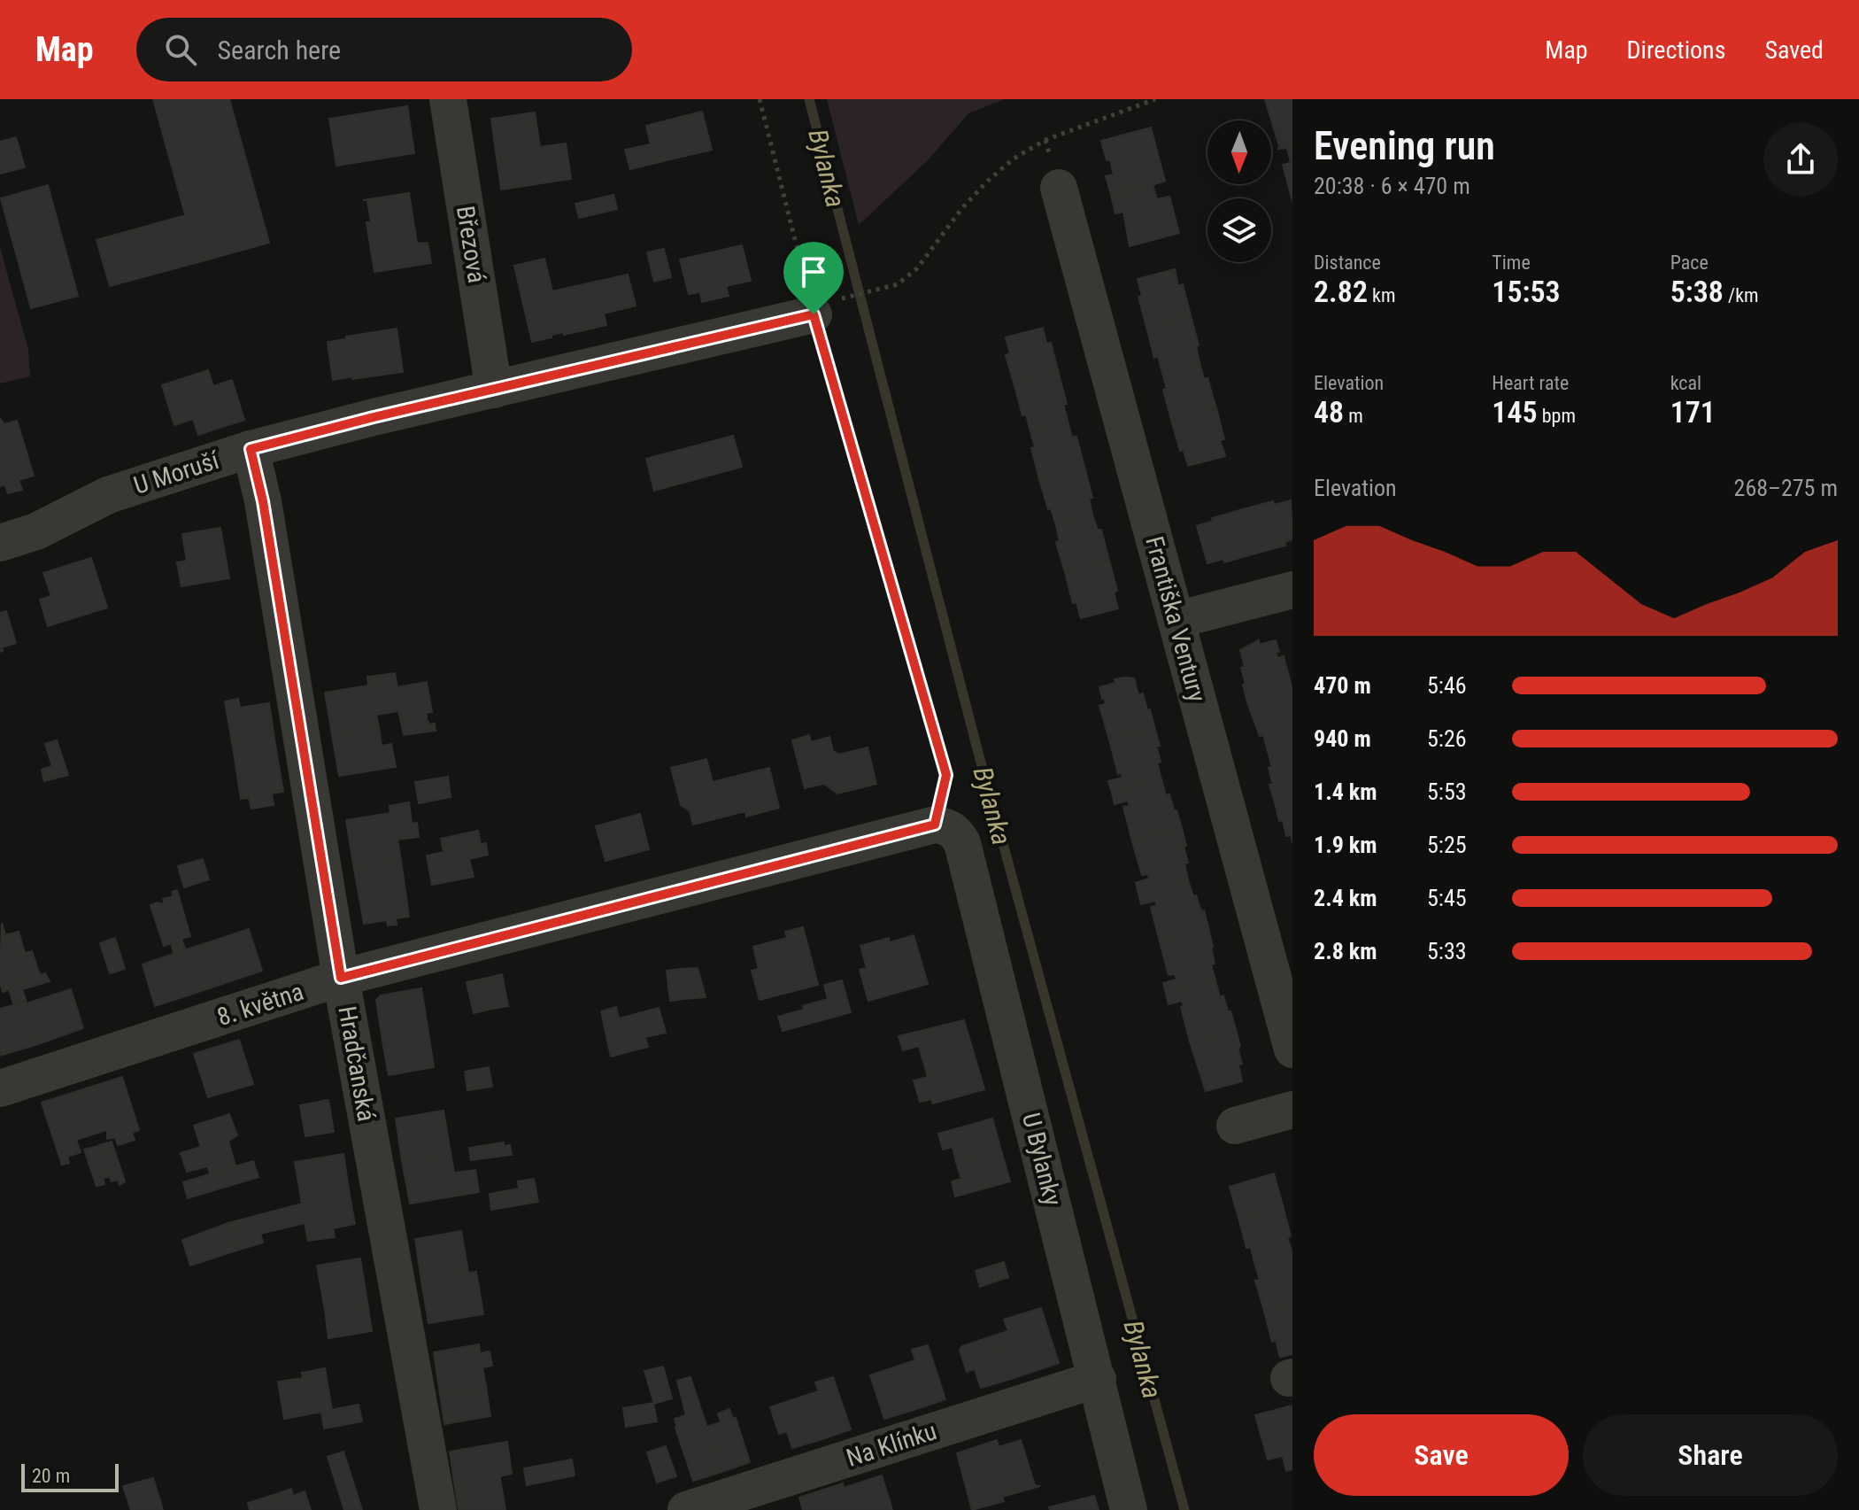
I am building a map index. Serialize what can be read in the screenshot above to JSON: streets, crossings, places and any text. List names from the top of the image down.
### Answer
{
  "streets": {
    "street": [
      "Březová",
      "U Moruší",
      "Františka Ventury",
      "8. května",
      "Hradčanská",
      "U Bylanky",
      "Na Klínku"
    ]
  },
  "crossings": [
    ["Březová", "U Moruší"],
    ["U Moruší", "Hradčanská"],
    ["8. května", "Hradčanská"],
    ["8. května", "U Bylanky"],
    ["U Bylanky", "Na Klínku"]
  ],
  "water": ["Bylanka"],
  "scale_bar": "20 m",
  "north": "bottom",
  "page": {
    "header": "Map",
    "search": "Search here",
    "nav": ["Map", "Directions", "Saved"],
    "heading": ["Evening run", "20:38 · 6 × 470 m"],
    "stats": [
      ["Distance", "2.82 km"],
      ["Time", "15:53"],
      ["Pace", "5:38 /km"],
      ["Elevation", "48 m"],
      ["Heart rate", "145 bpm"],
      ["kcal", "171"]
    ],
    "chart": ["Elevation", "268–275 m"],
    "list": [
      {
        "name": "470 m",
        "note": "5:46"
      },
      {
        "name": "940 m",
        "note": "5:26"
      },
      {
        "name": "1.4 km",
        "note": "5:53"
      },
      {
        "name": "1.9 km",
        "note": "5:25"
      },
      {
        "name": "2.4 km",
        "note": "5:45"
      },
      {
        "name": "2.8 km",
        "note": "5:33"
      }
    ],
    "buttons": ["Save", "Share"],
    "scale": "20 m"
  }
}
